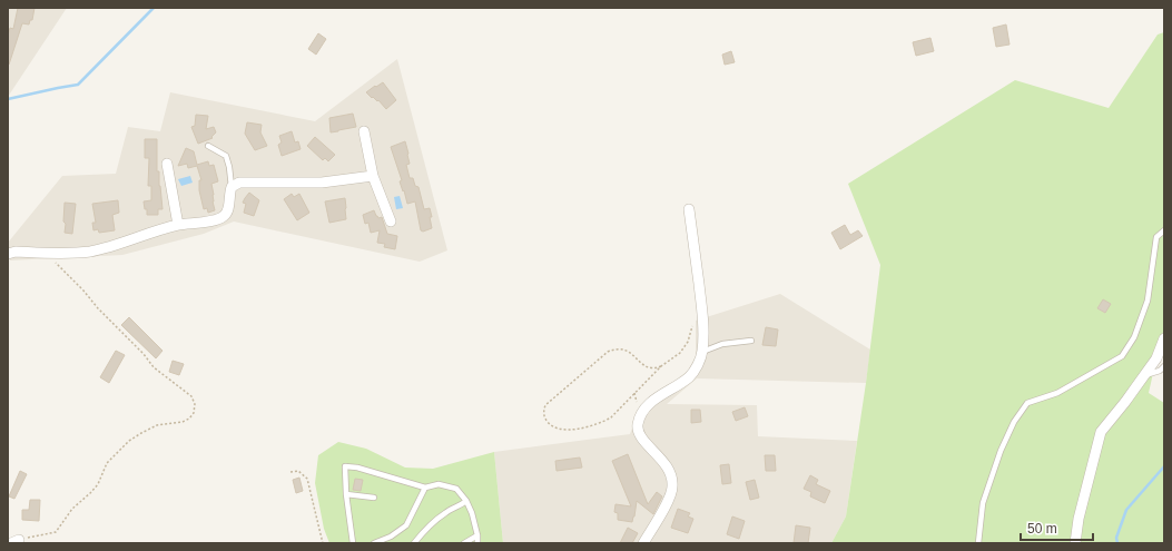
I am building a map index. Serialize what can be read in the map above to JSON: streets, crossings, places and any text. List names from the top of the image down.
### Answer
{
  "scale_bar": "50 m"
}
